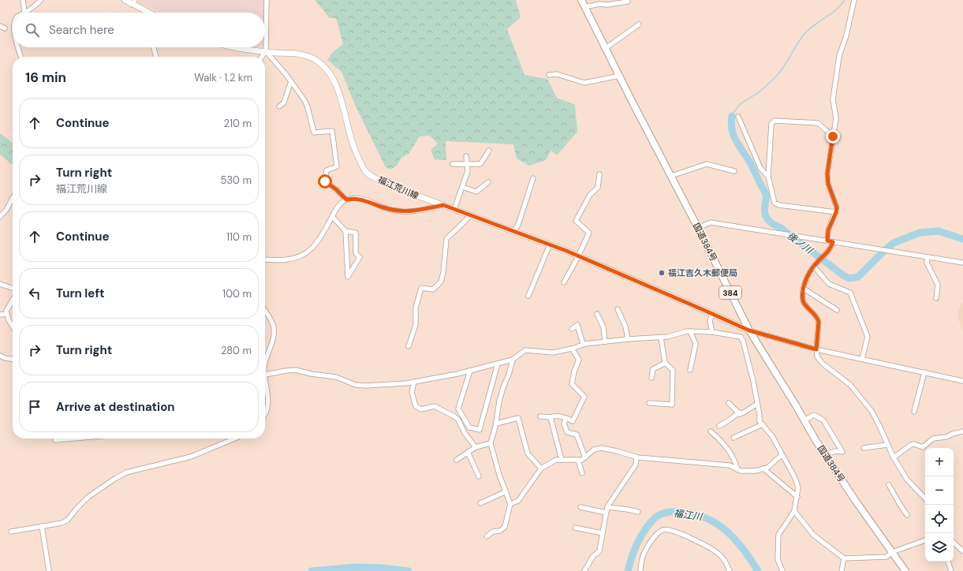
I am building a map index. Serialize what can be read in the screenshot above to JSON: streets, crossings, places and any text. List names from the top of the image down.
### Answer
{
  "streets": {
    "highway": ["国道384号", "384"],
    "main road": ["福江荒川線"]
  },
  "crossings": [
    ["福江荒川線", "国道384号"]
  ],
  "water": ["後ノ川", "福江川"],
  "places": ["福江吉久木郵便局"],
  "page": {
    "search": "Search here",
    "heading": ["16 min", "Walk · 1.2 km"],
    "list": [
      ["Continue", "210 m"],
      ["Turn right", "福江荒川線", "530 m"],
      ["Continue", "110 m"],
      ["Turn left", "100 m"],
      ["Turn right", "280 m"],
      "Arrive at destination"
    ],
    "map_buttons": ["+", "−"]
  }
}
